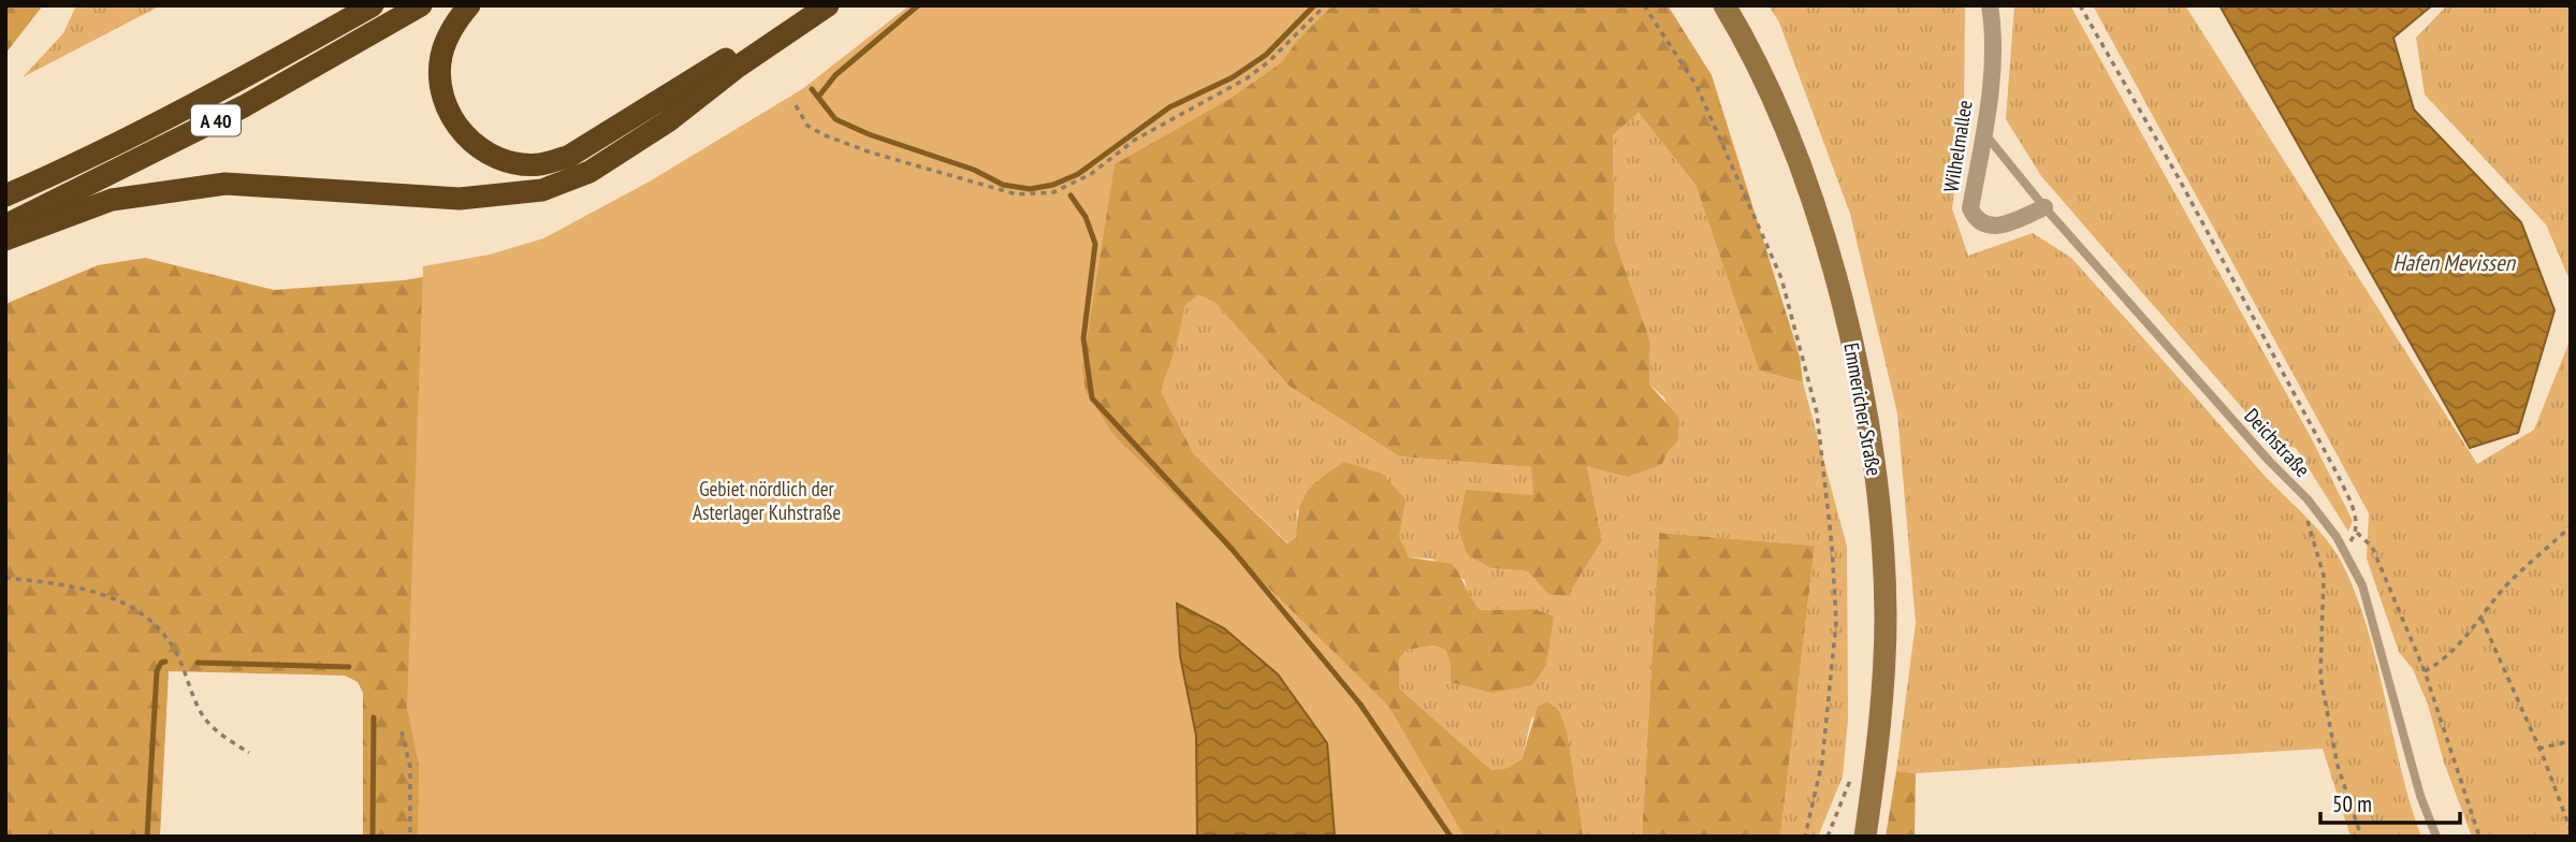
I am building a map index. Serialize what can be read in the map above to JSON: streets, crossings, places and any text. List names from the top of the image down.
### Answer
{
  "streets": {
    "highway": ["A 40"],
    "main road": ["Emmericher Straße"],
    "street": ["Wilhelmallee"],
    "lane": ["Deichstraße"]
  },
  "crossings": [
    ["Wilhelmallee", "Deichstraße"]
  ],
  "water": ["Hafen Mevissen"],
  "parks": ["Gebiet nördlich der Asterlager Kuhstraße"],
  "scale_bar": "50 m"
}
